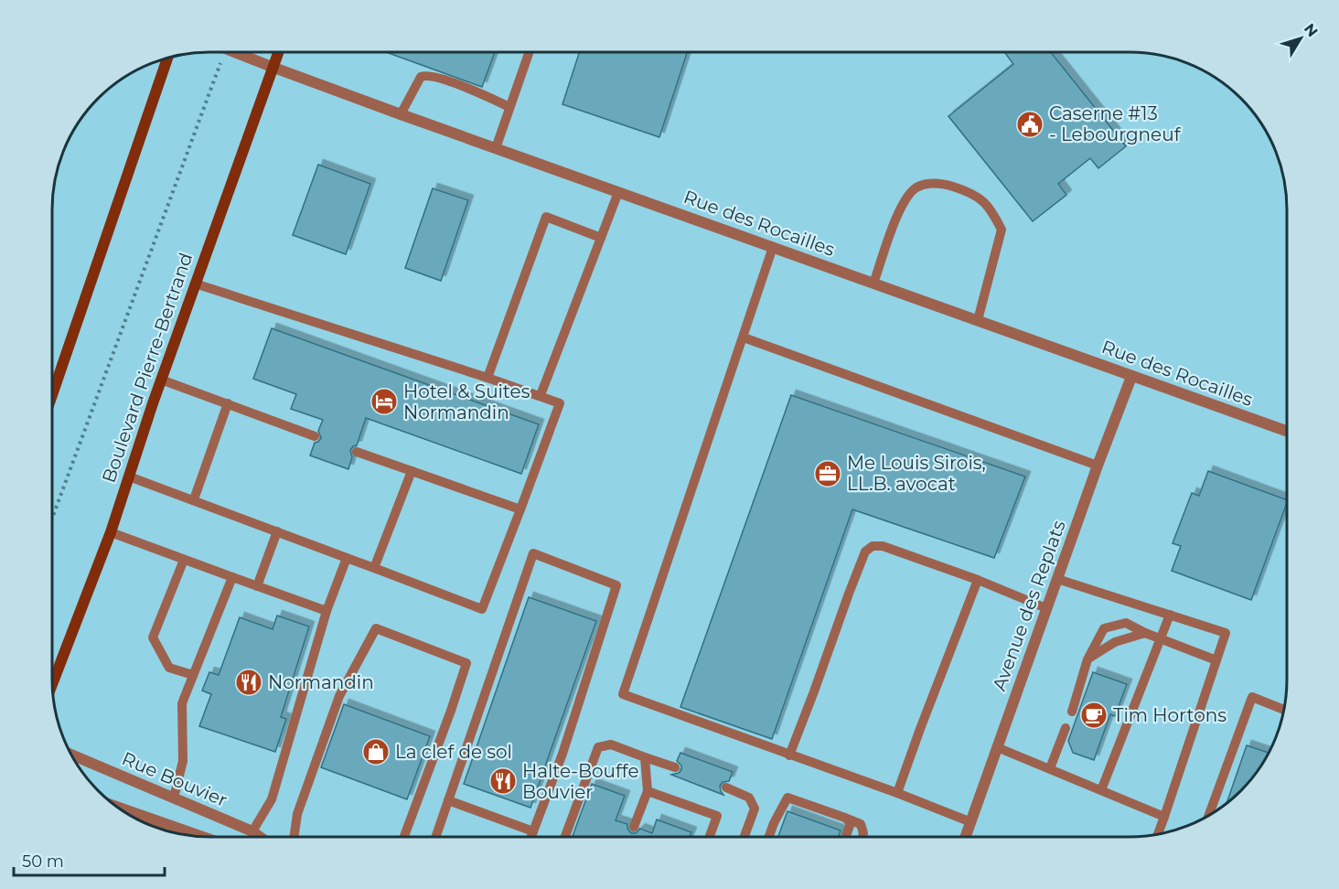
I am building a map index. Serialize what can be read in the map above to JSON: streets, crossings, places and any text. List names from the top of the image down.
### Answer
{
  "streets": {
    "main road": ["Boulevard Pierre-Bertrand"],
    "street": ["Rue des Rocailles", "Avenue des Replats", "Rue Bouvier"]
  },
  "crossings": [
    ["Rue des Rocailles", "Boulevard Pierre-Bertrand"],
    ["Rue des Rocailles", "Avenue des Replats"]
  ],
  "places": {
    "public building": ["Caserne #13 - Lebourgneuf"],
    "hotel": ["Hotel & Suites Normandin"],
    "office": ["Me Louis Sirois, LL.B. avocat"],
    "restaurant": ["Normandin", "Halte-Bouffe Bouvier"],
    "cafe": ["Tim Hortons"],
    "shop": ["La clef de sol"]
  },
  "scale_bar": "50 m",
  "north": "top right"
}
